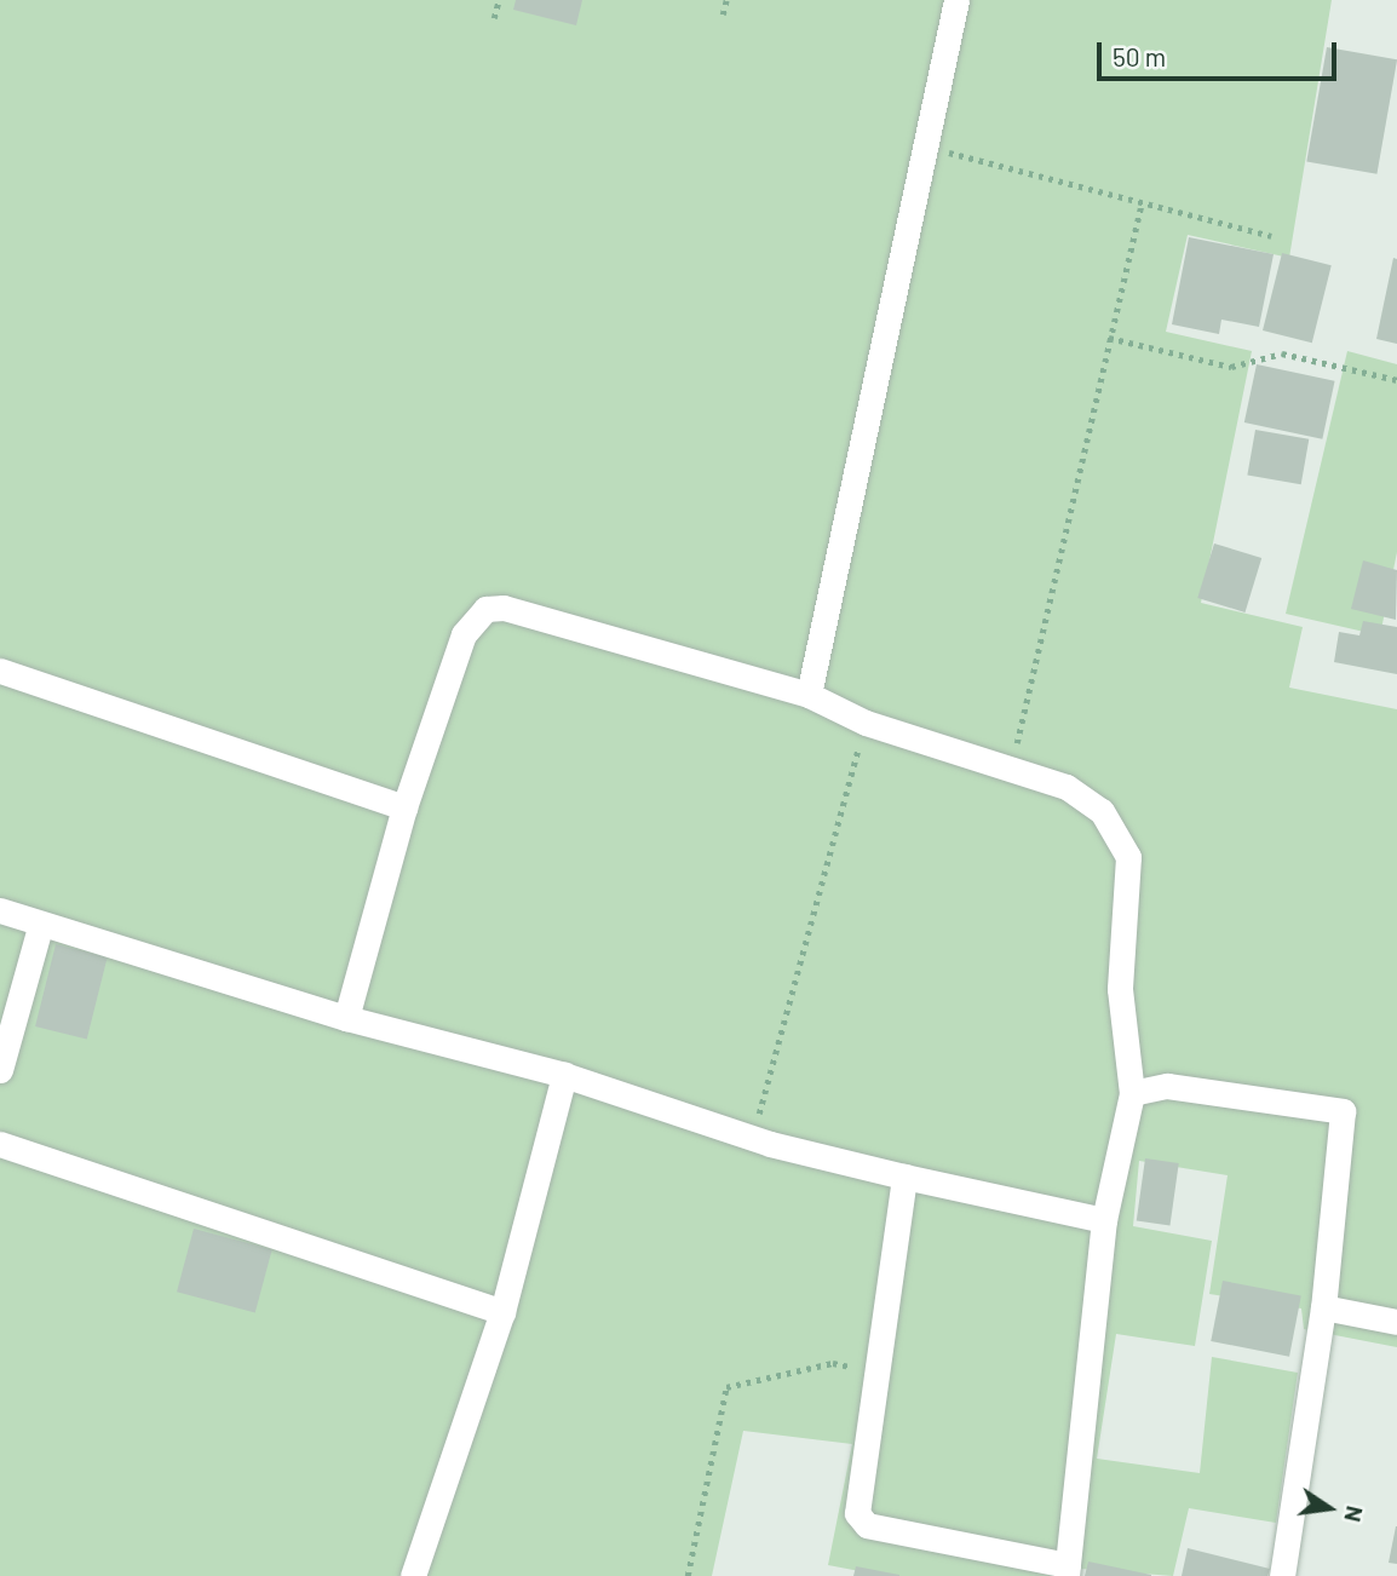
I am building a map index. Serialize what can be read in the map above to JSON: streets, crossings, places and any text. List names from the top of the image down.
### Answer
{
  "scale_bar": "50 m",
  "north": "right"
}
